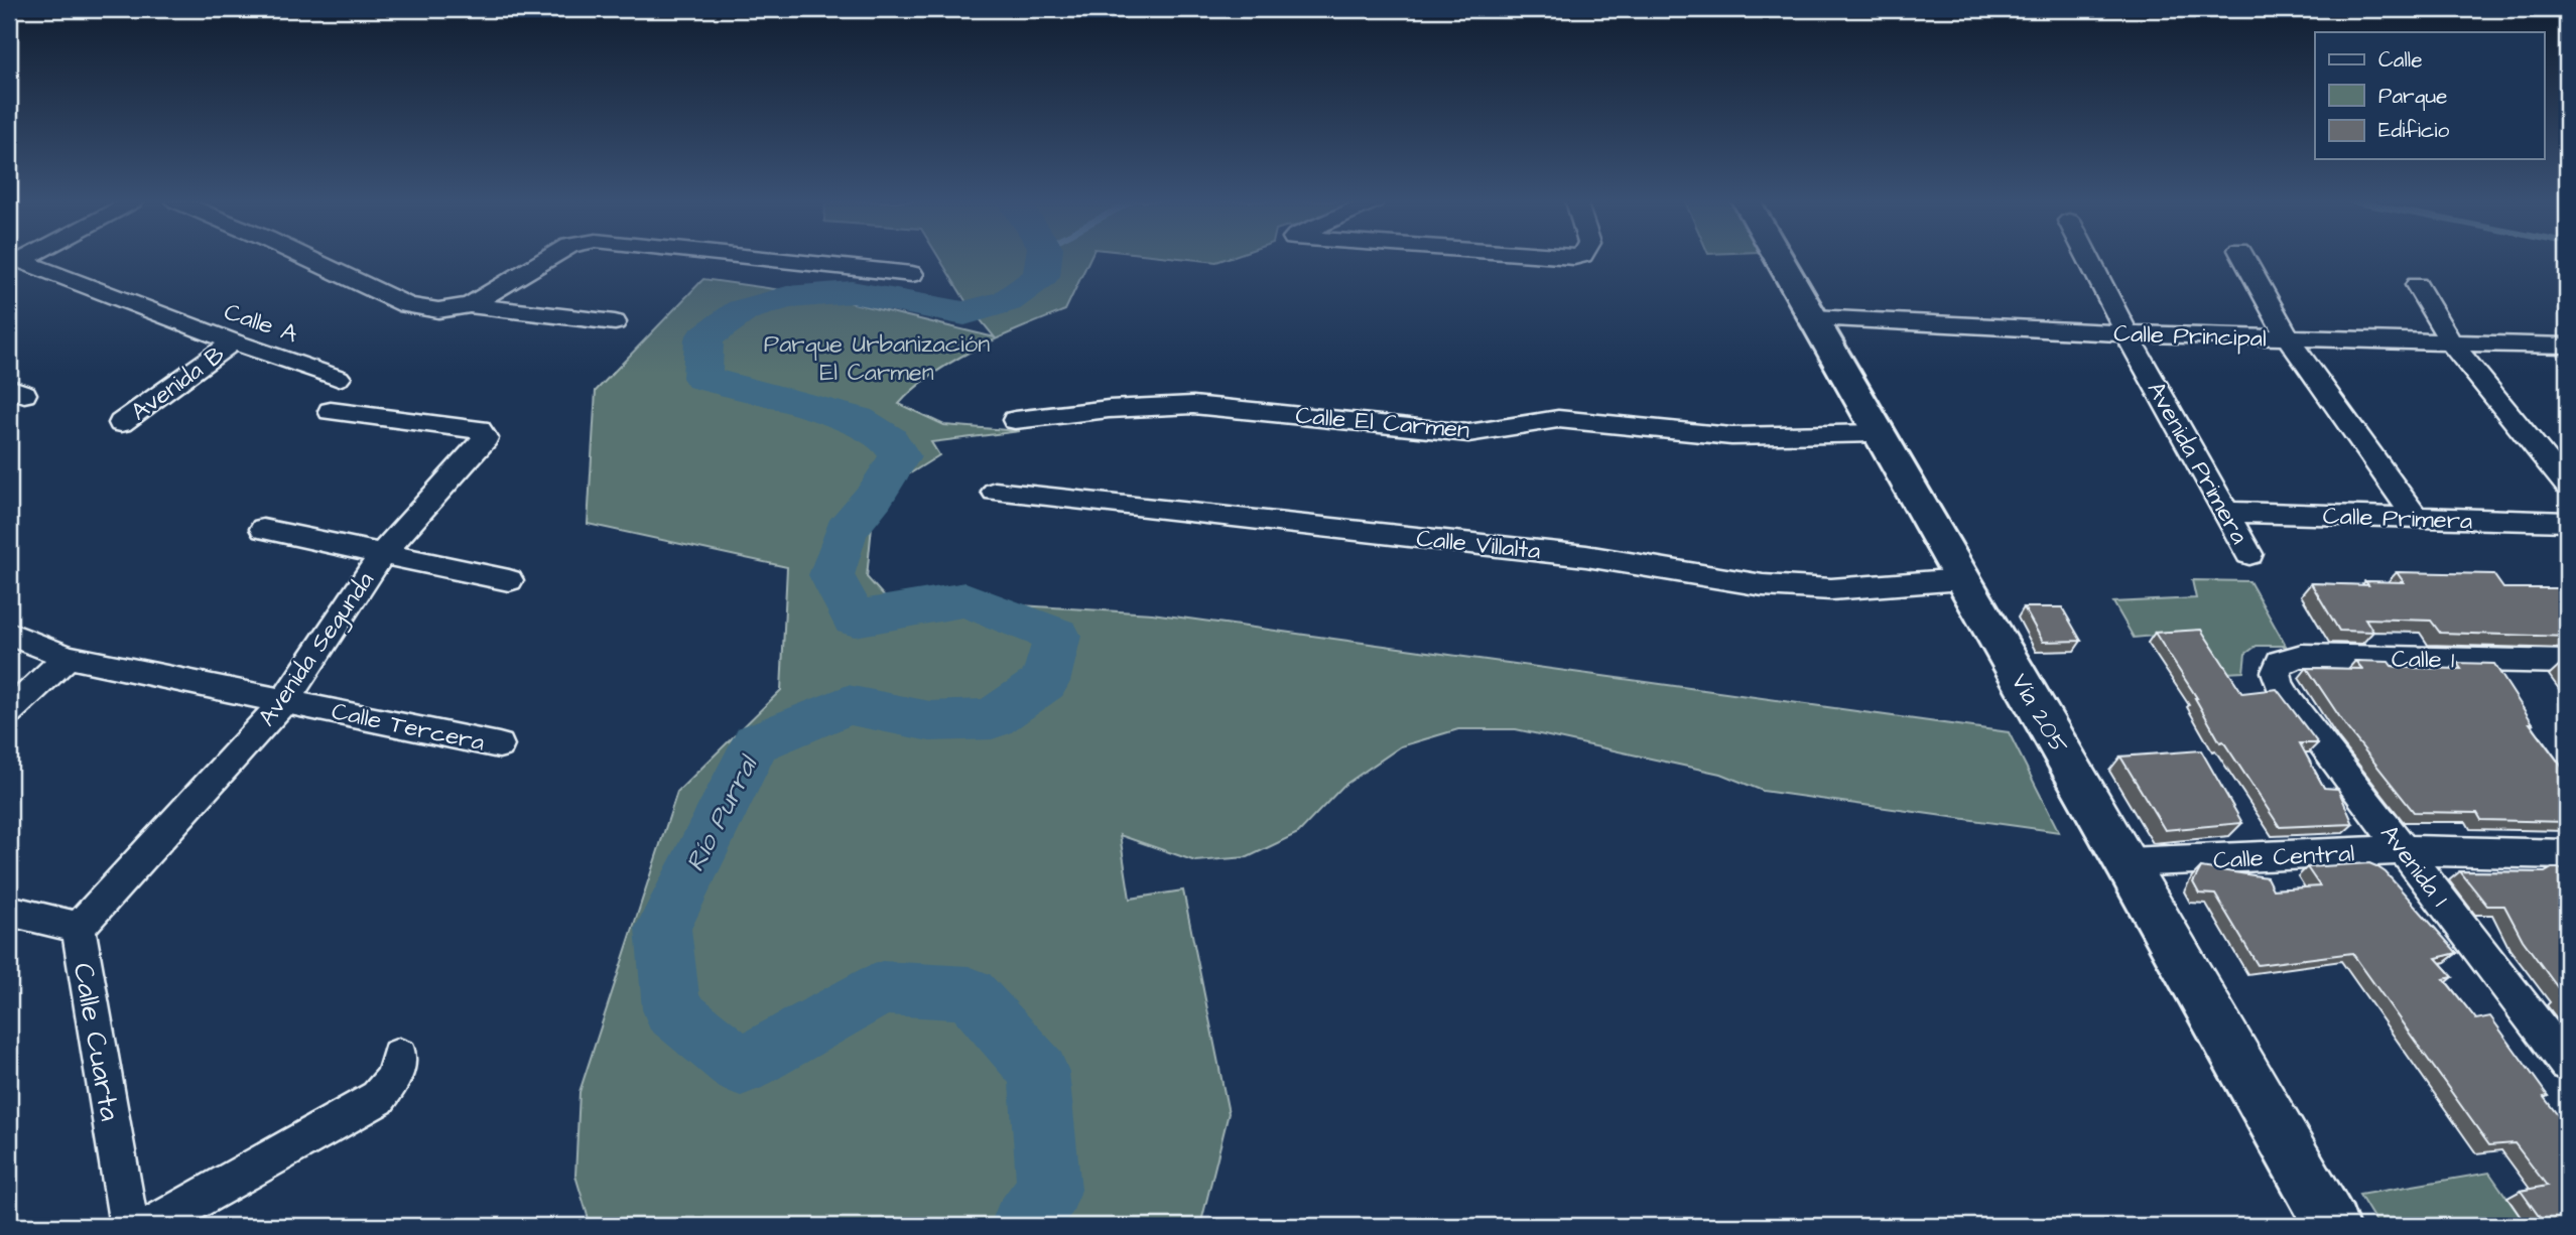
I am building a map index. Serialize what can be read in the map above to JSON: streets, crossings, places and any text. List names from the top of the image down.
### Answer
{
  "streets": {
    "main road": ["Vía 205"],
    "street": [
      "Calle A",
      "Calle Principal",
      "Avenida B",
      "Calle El Carmen",
      "Avenida Primera",
      "Calle Primera",
      "Calle Villalta",
      "Avenida Segunda",
      "Calle 1",
      "Calle Tercera",
      "Calle Central",
      "Avenida 1",
      "Calle Cuarta"
    ]
  },
  "crossings": [
    ["Calle A", "Avenida B"],
    ["Calle Principal", "Avenida Primera"],
    ["Calle Principal", "Vía 205"],
    ["Calle El Carmen", "Vía 205"],
    ["Avenida Primera", "Calle Primera"],
    ["Calle Villalta", "Vía 205"],
    ["Avenida Segunda", "Calle Tercera"],
    ["Avenida Segunda", "Calle Cuarta"],
    ["Calle 1", "Avenida 1"],
    ["Vía 205", "Calle Central"],
    ["Calle Central", "Avenida 1"]
  ],
  "water": ["Río Purral"],
  "parks": ["Parque Urbanización El Carmen"],
  "legend": ["Calle", "Parque", "Edificio"]
}
